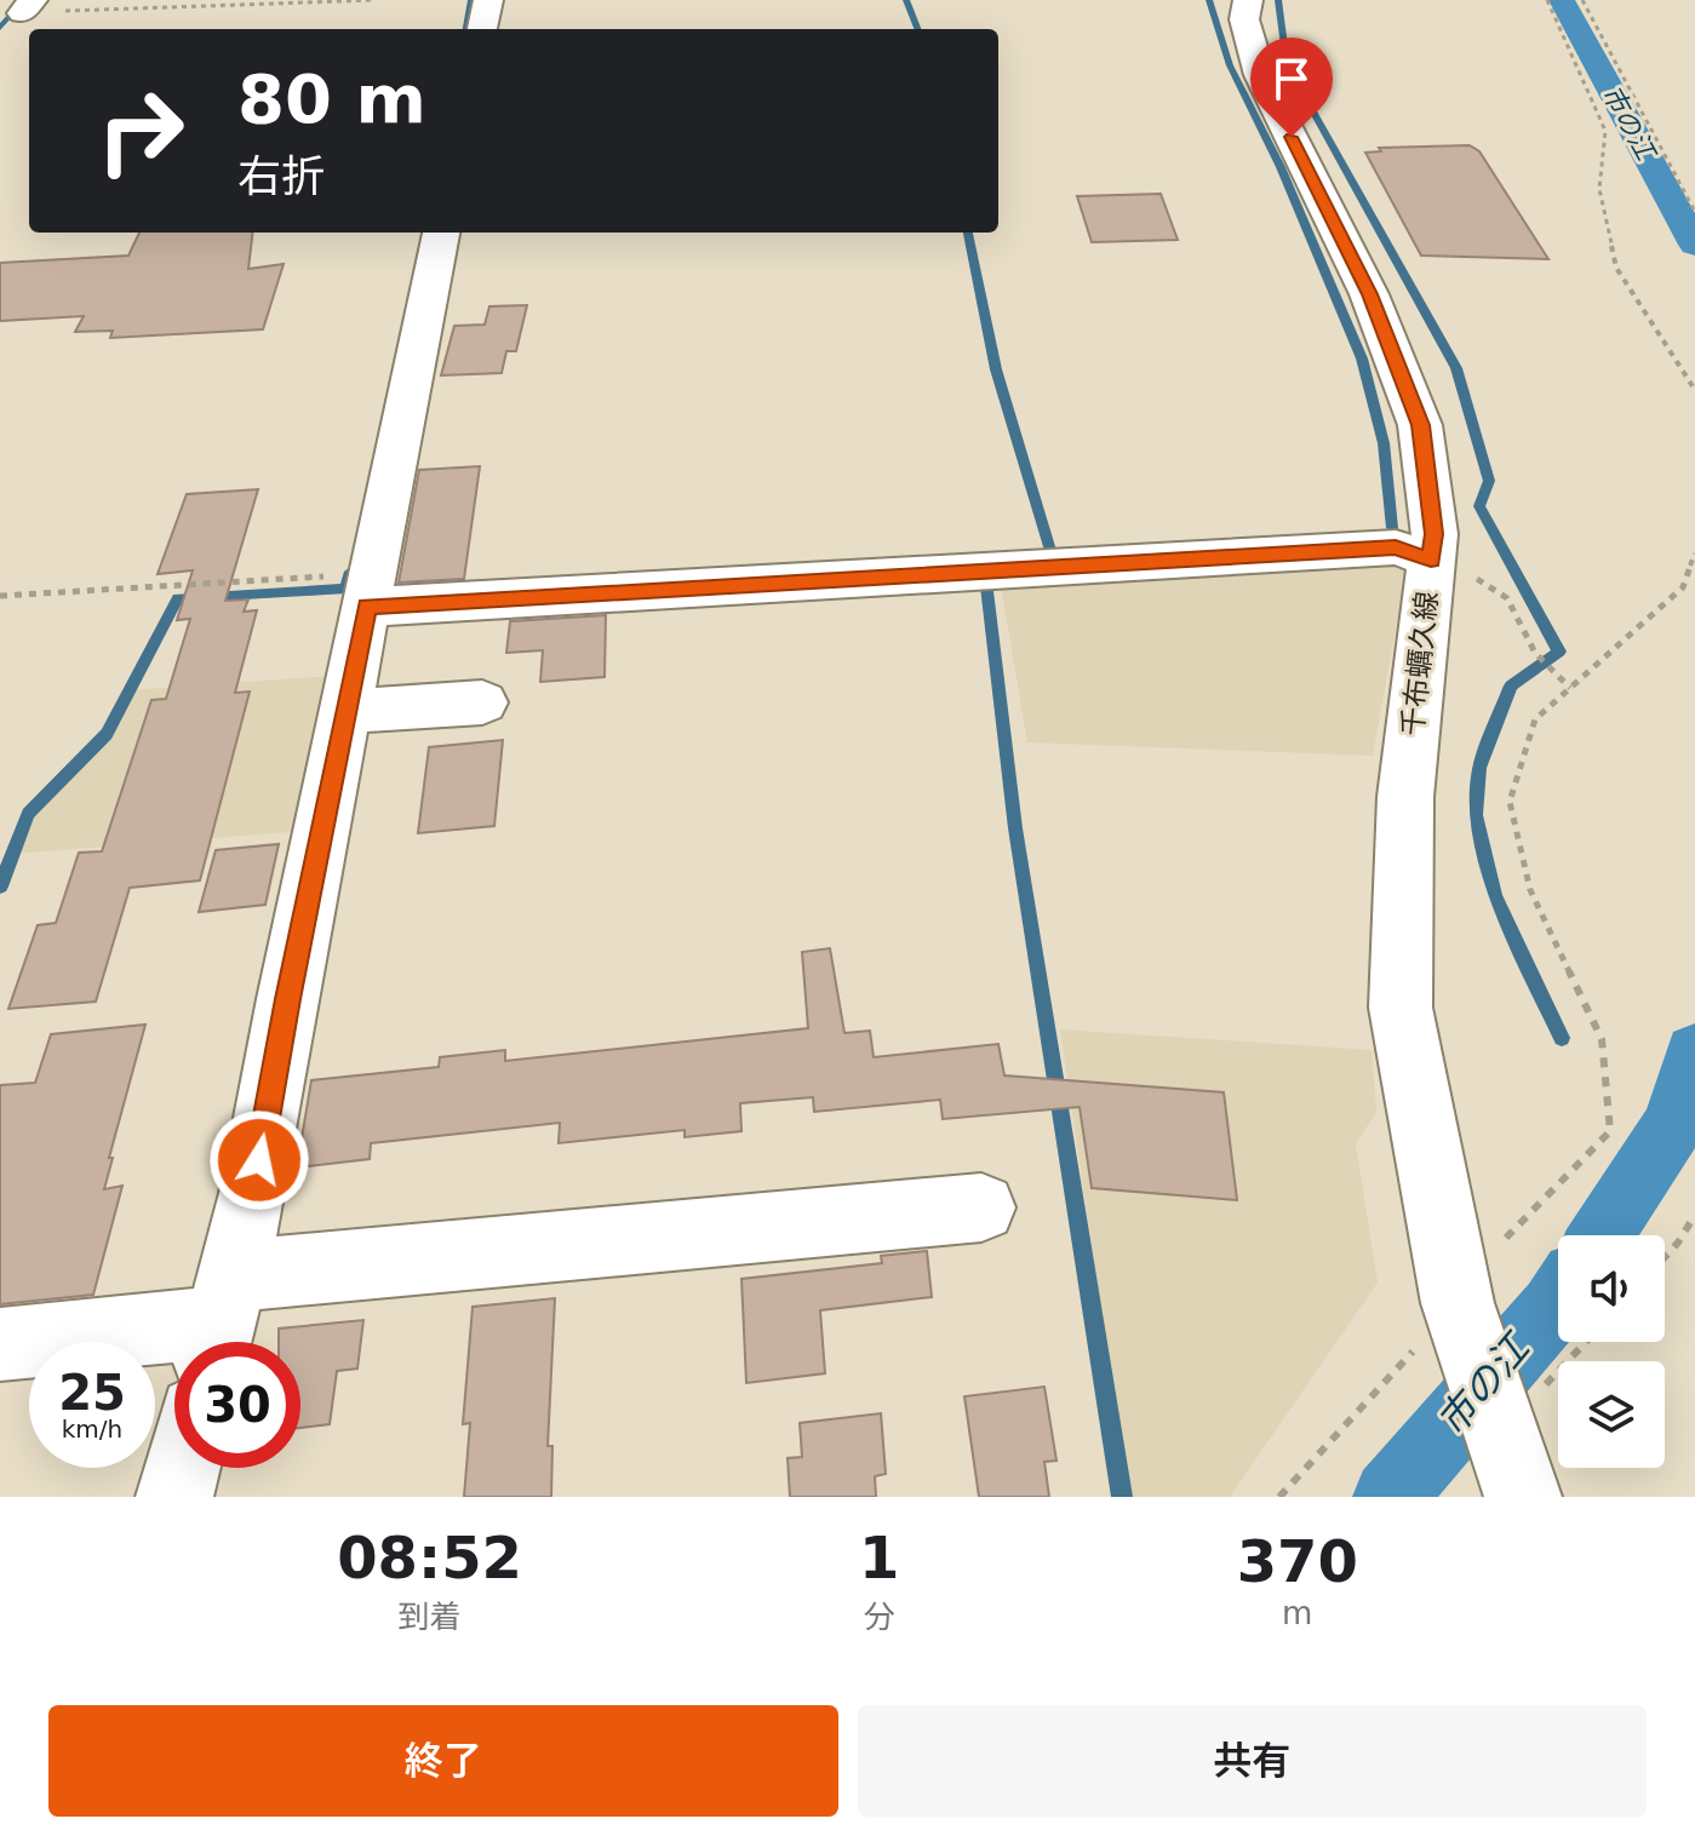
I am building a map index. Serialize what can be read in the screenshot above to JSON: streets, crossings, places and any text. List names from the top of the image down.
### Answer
{
  "streets": {
    "street": ["千布蠣久線"]
  },
  "water": ["市の江"],
  "page": {
    "turn": ["80 m", "右折"],
    "speed": "25 km/h",
    "limit": "30",
    "eta": [
      "08:52",
      "到着",
      "1",
      "分",
      "370",
      "m"
    ],
    "buttons": ["終了", "共有"]
  }
}
